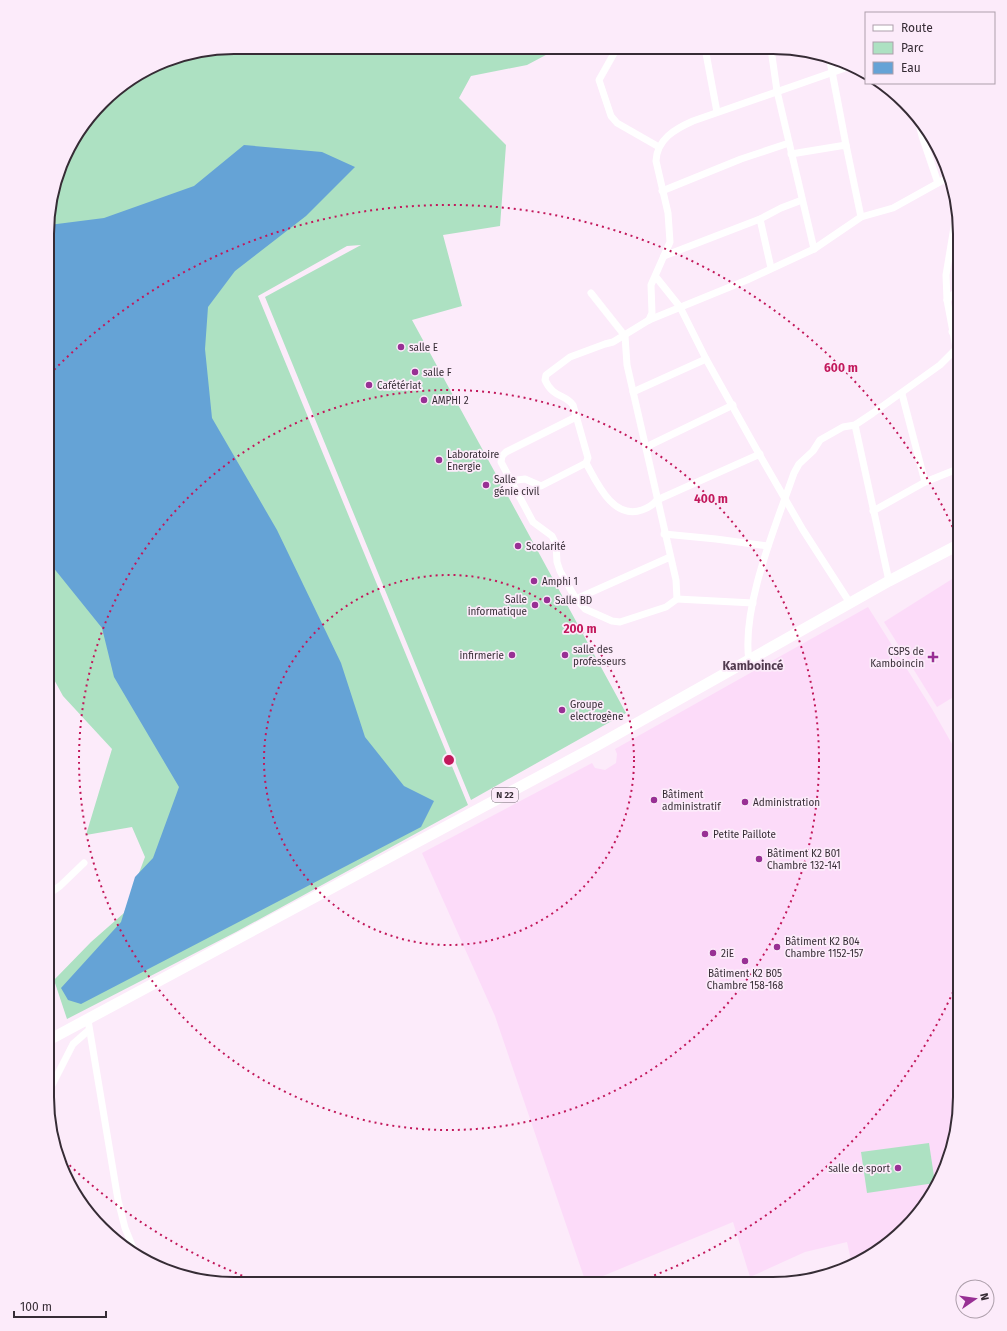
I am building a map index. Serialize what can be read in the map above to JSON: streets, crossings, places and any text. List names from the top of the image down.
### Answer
{
  "streets": {
    "main road": ["N 22"]
  },
  "districts": ["Kamboincé"],
  "places": {
    "other": [
      "salle E",
      "salle F",
      "Cafétériat",
      "AMPHI 2",
      "Laboratoire Energie",
      "Salle génie civil",
      "Scolarité",
      "Amphi 1",
      "Salle BD",
      "Salle informatique",
      "infirmerie",
      "salle des professeurs",
      "Groupe electrogène",
      "Bâtiment administratif",
      "Administration",
      "Petite Paillote",
      "Bâtiment K2 B01 Chambre 132-141",
      "Bâtiment K2 B04 Chambre 1152-157",
      "2iE",
      "Bâtiment K2 B05 Chambre 158-168",
      "salle de sport"
    ],
    "health": ["CSPS de Kamboincin"]
  },
  "legend": ["Route", "Parc", "Eau"],
  "scale_bar": "100 m",
  "north": "right",
  "rings": ["600 m", "400 m", "200 m"]
}
